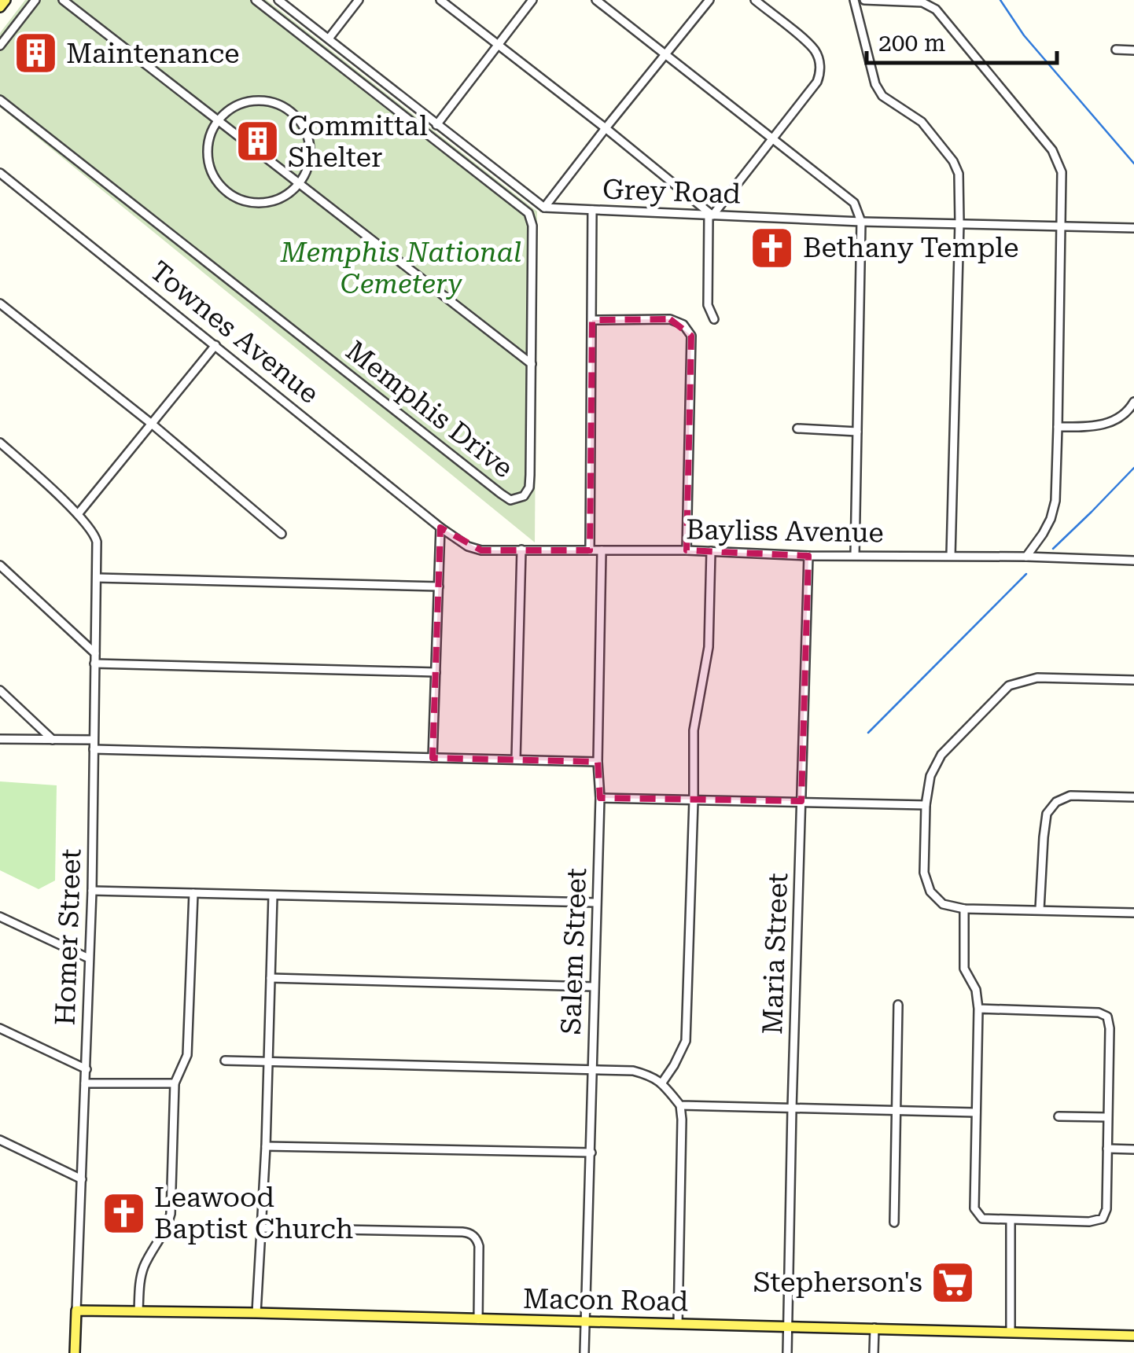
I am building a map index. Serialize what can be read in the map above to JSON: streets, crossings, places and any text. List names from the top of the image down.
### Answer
{
  "streets": {
    "main road": ["Homer Street", "Macon Road"],
    "street": [
      "Grey Road",
      "Townes Avenue",
      "Memphis Drive",
      "Bayliss Avenue",
      "Salem Street",
      "Maria Street"
    ]
  },
  "crossings": [
    ["Townes Avenue", "Bayliss Avenue"],
    ["Bayliss Avenue", "Salem Street"],
    ["Bayliss Avenue", "Maria Street"],
    ["Homer Street", "Macon Road"],
    ["Salem Street", "Macon Road"],
    ["Maria Street", "Macon Road"]
  ],
  "parks": ["Memphis National Cemetery"],
  "places": {
    "building": ["Maintenance", "Committal Shelter"],
    "church": ["Bethany Temple", "Leawood Baptist Church"],
    "supermarket": ["Stepherson's"]
  },
  "scale_bar": "200 m"
}
